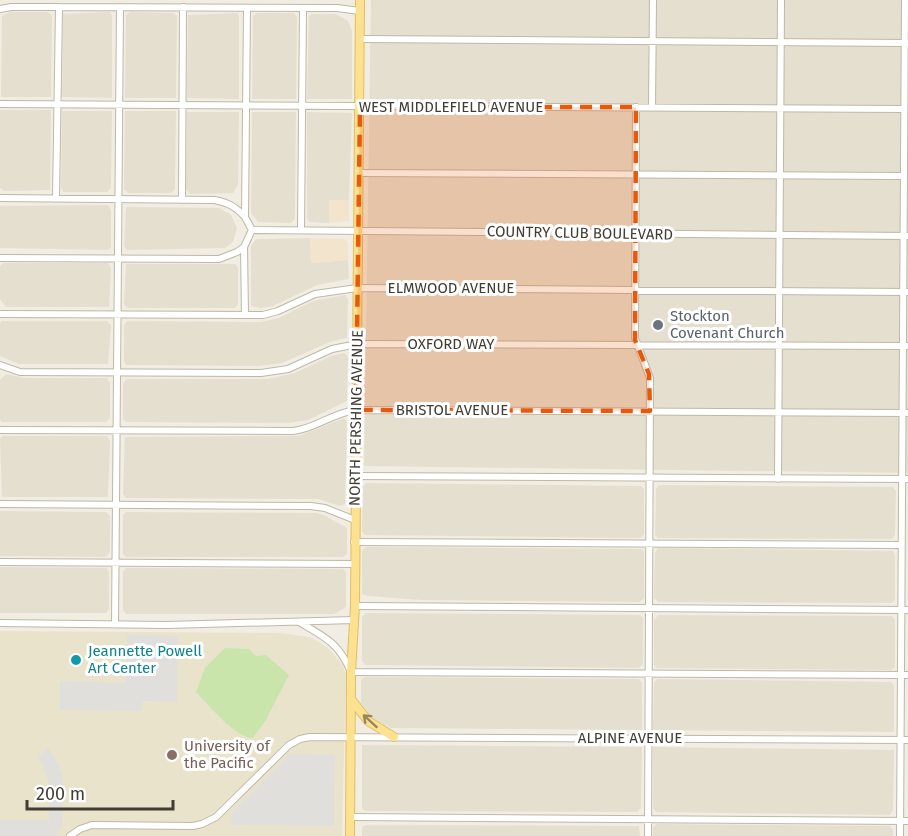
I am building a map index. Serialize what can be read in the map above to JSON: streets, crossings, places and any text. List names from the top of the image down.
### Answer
{
  "streets": {
    "main road": ["NORTH PERSHING AVENUE"],
    "street": [
      "WEST MIDDLEFIELD AVENUE",
      "COUNTRY CLUB BOULEVARD",
      "ELMWOOD AVENUE",
      "OXFORD WAY",
      "BRISTOL AVENUE",
      "ALPINE AVENUE"
    ]
  },
  "crossings": [
    ["WEST MIDDLEFIELD AVENUE", "NORTH PERSHING AVENUE"],
    ["COUNTRY CLUB BOULEVARD", "NORTH PERSHING AVENUE"],
    ["ELMWOOD AVENUE", "NORTH PERSHING AVENUE"],
    ["OXFORD WAY", "NORTH PERSHING AVENUE"],
    ["BRISTOL AVENUE", "NORTH PERSHING AVENUE"],
    ["NORTH PERSHING AVENUE", "ALPINE AVENUE"]
  ],
  "places": ["Stockton Covenant Church", "Jeannette Powell Art Center", "University of the Pacific"],
  "scale_bar": "200 m"
}
